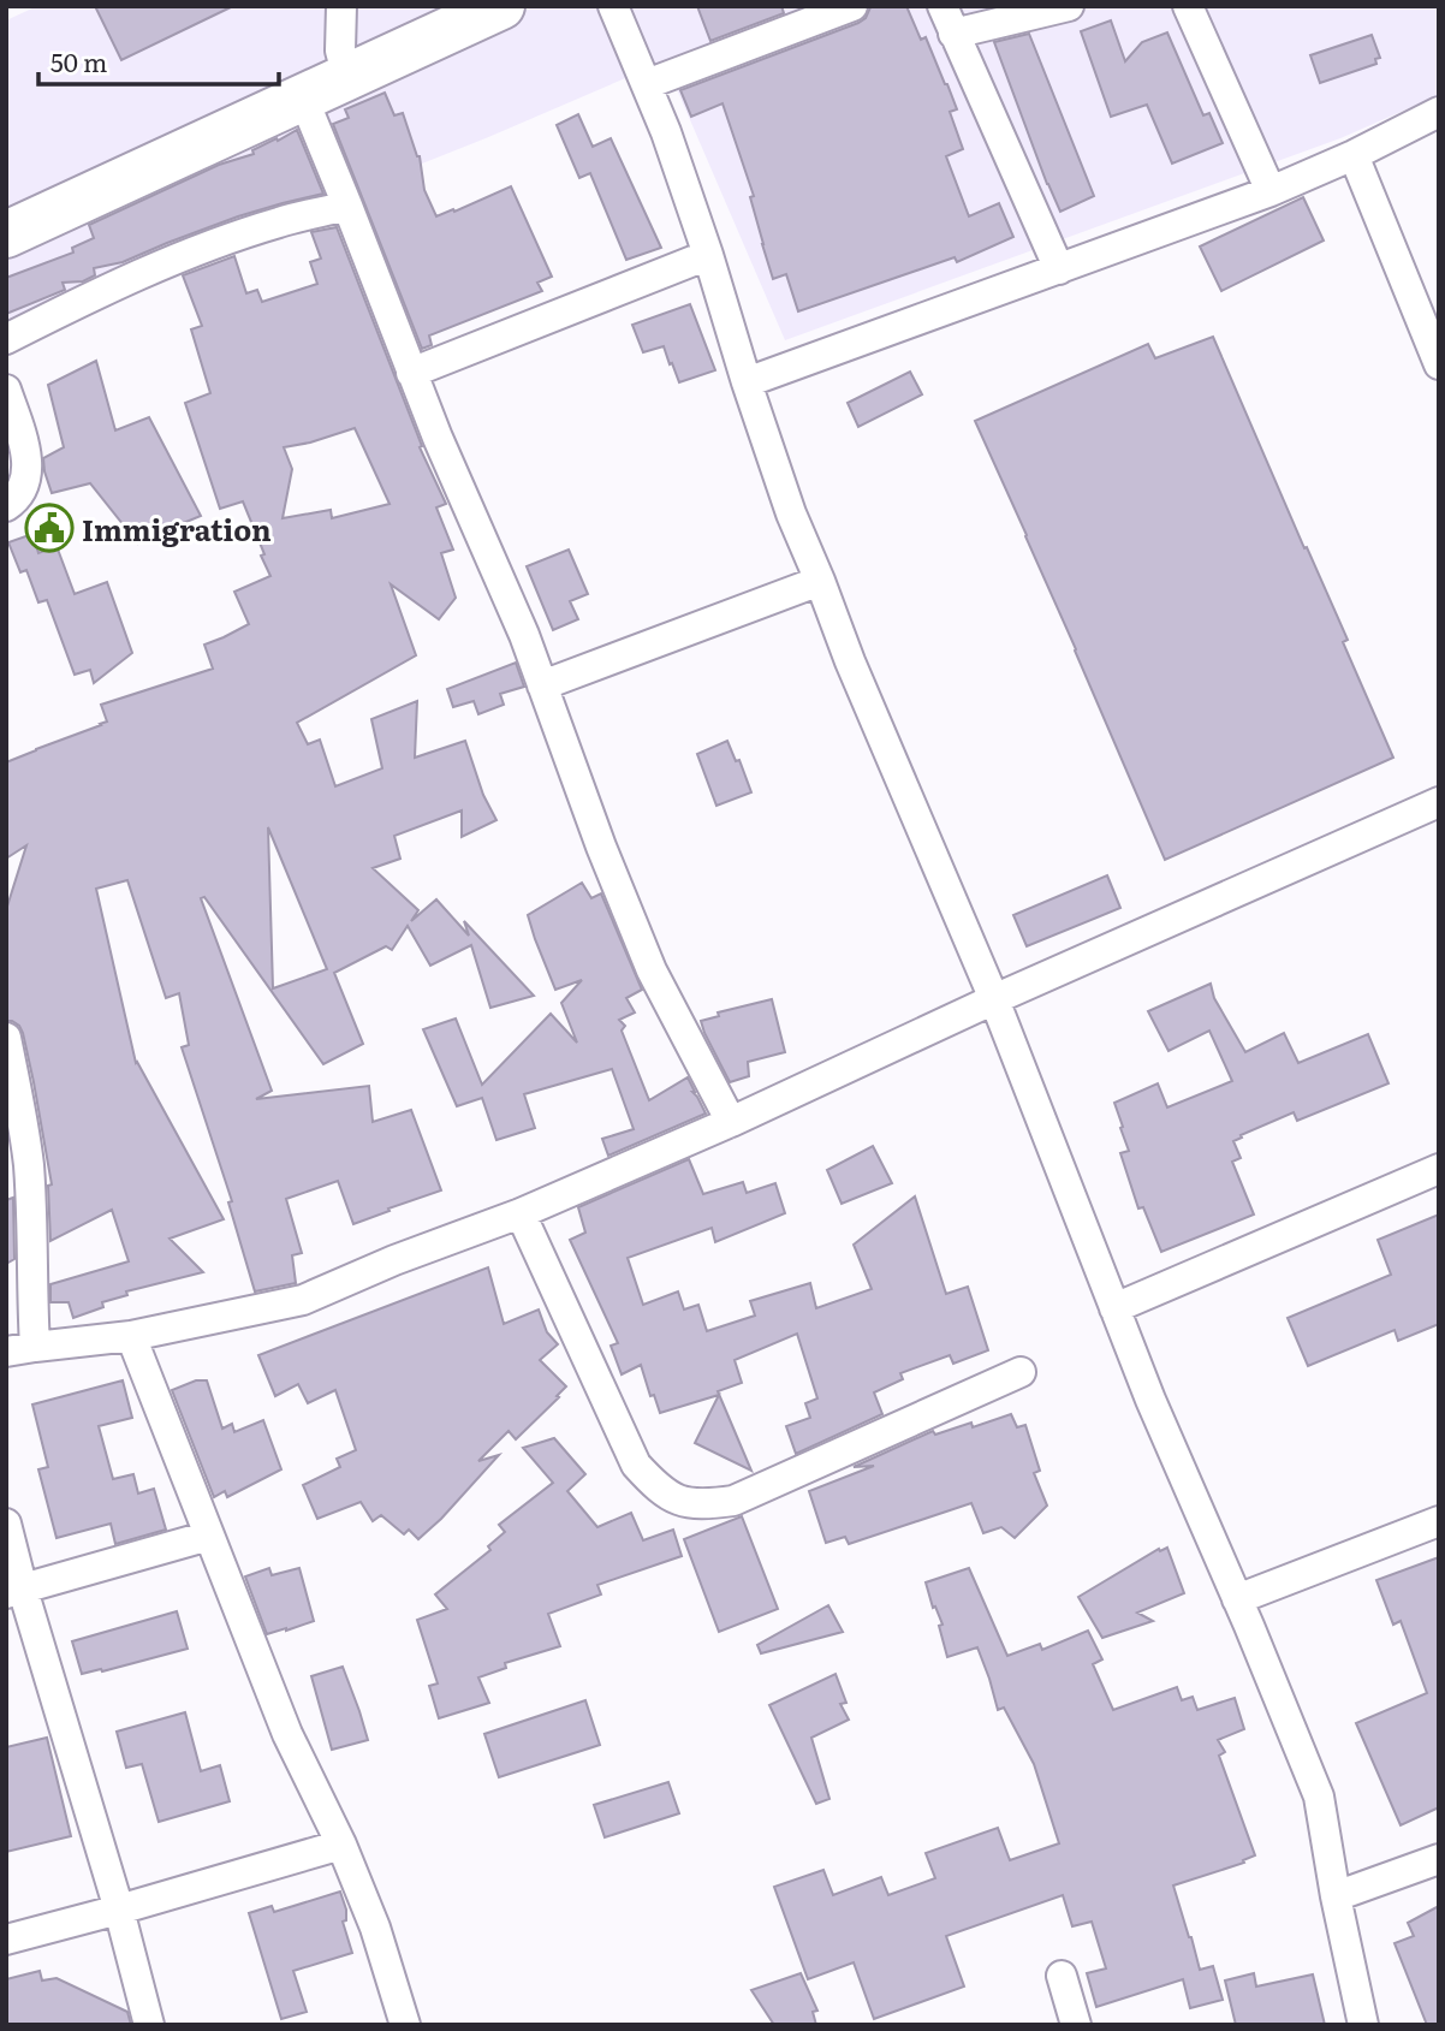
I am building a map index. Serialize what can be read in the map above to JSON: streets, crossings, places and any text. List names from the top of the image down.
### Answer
{
  "places": {
    "public building": ["Immigration"]
  },
  "scale_bar": "50 m"
}
